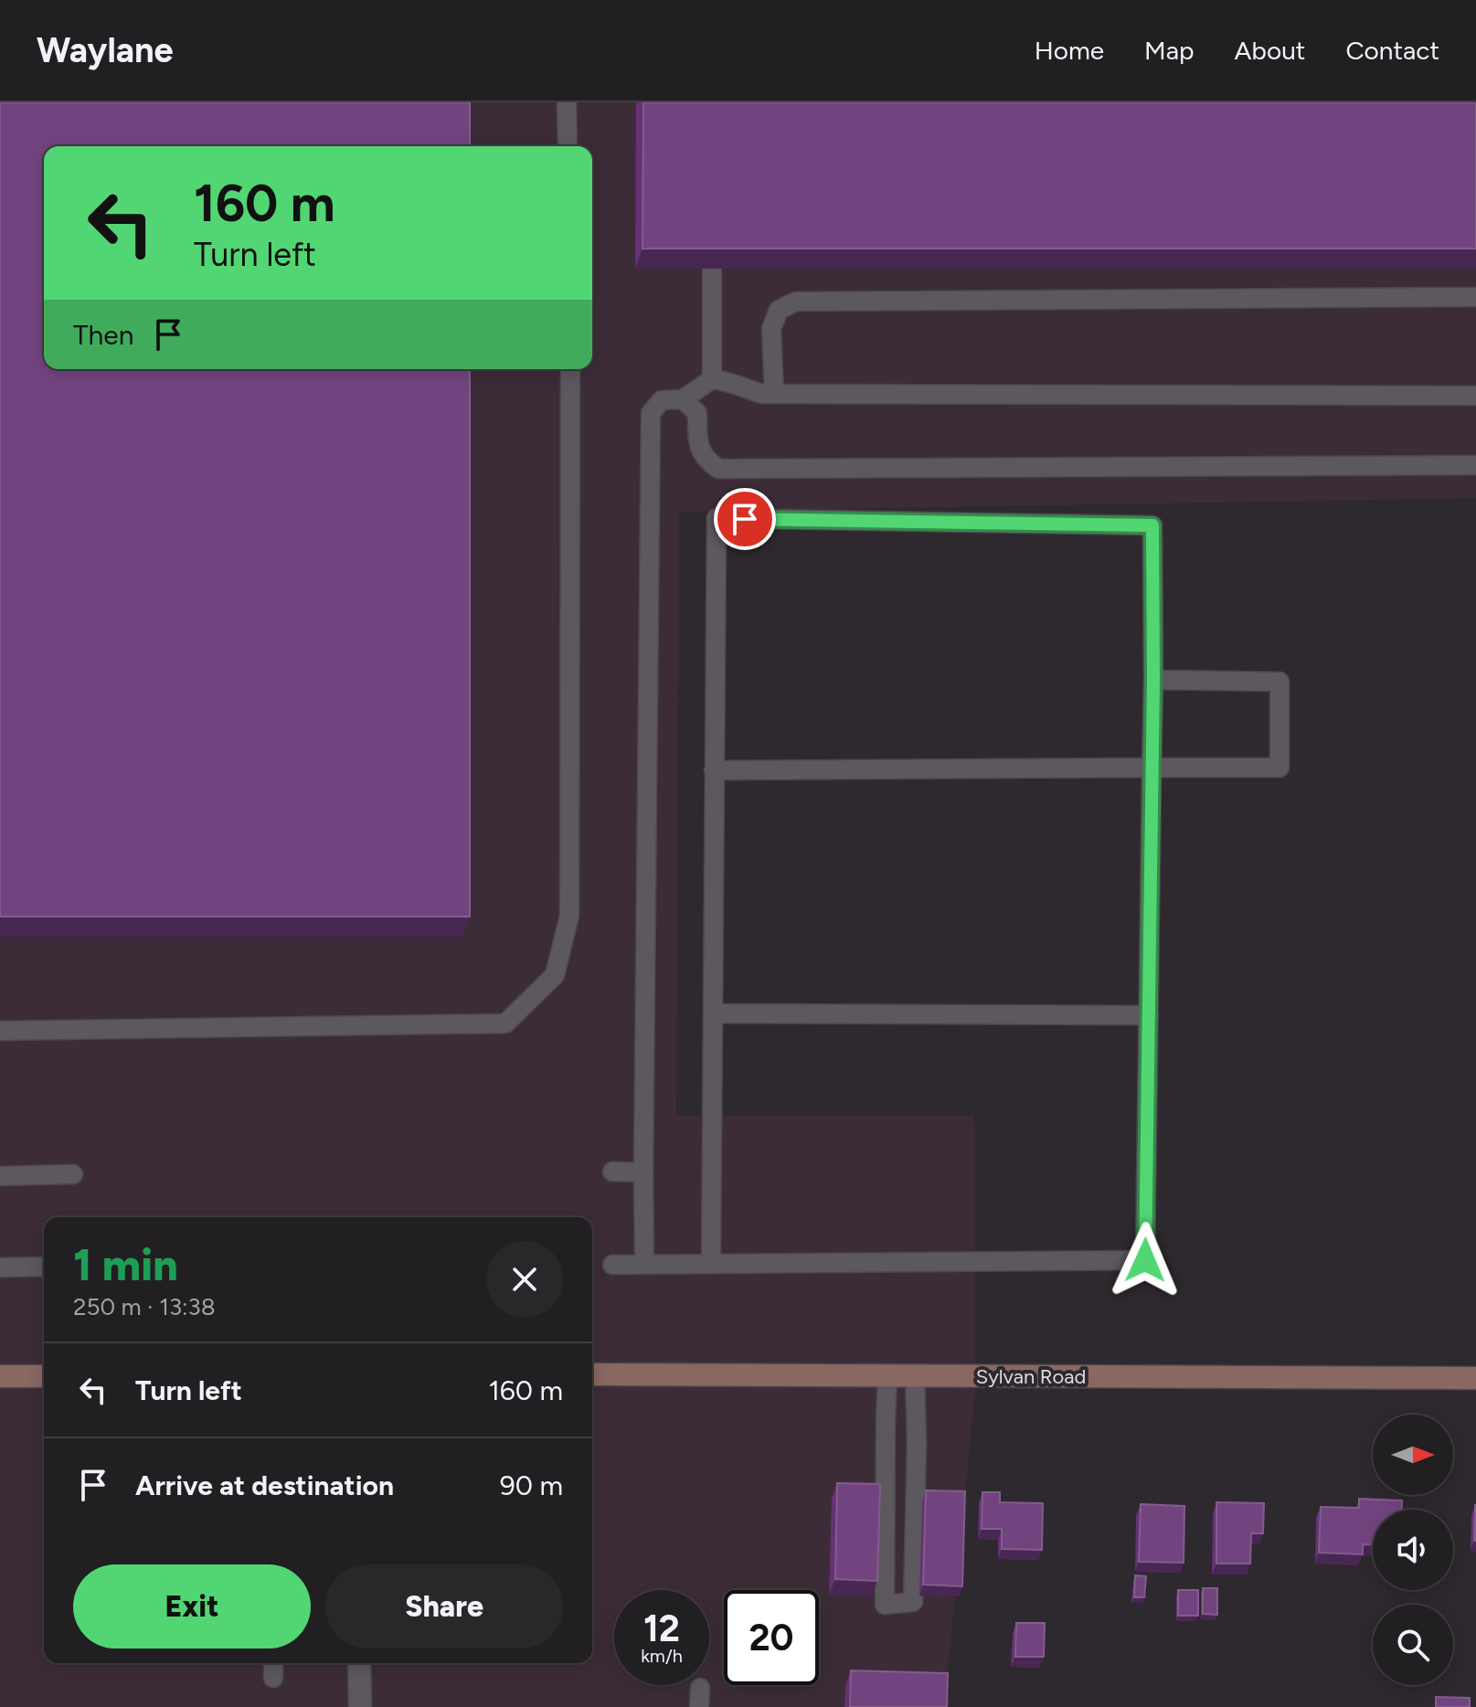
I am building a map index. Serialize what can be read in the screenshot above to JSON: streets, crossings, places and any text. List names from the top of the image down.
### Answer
{
  "streets": {
    "main road": ["Sylvan Road"]
  },
  "north": "right",
  "page": {
    "header": "Waylane",
    "nav": [
      "Home",
      "Map",
      "About",
      "Contact"
    ],
    "turn": ["160 m", "Turn left"],
    "then": "Then",
    "heading": ["1 min", "250 m · 13:38"],
    "list": [
      {
        "name": "Turn left",
        "value": "160 m"
      },
      {
        "name": "Arrive at destination",
        "value": "90 m"
      }
    ],
    "buttons": ["Exit", "Share"],
    "speed": "12 km/h",
    "limit": "20"
  }
}
